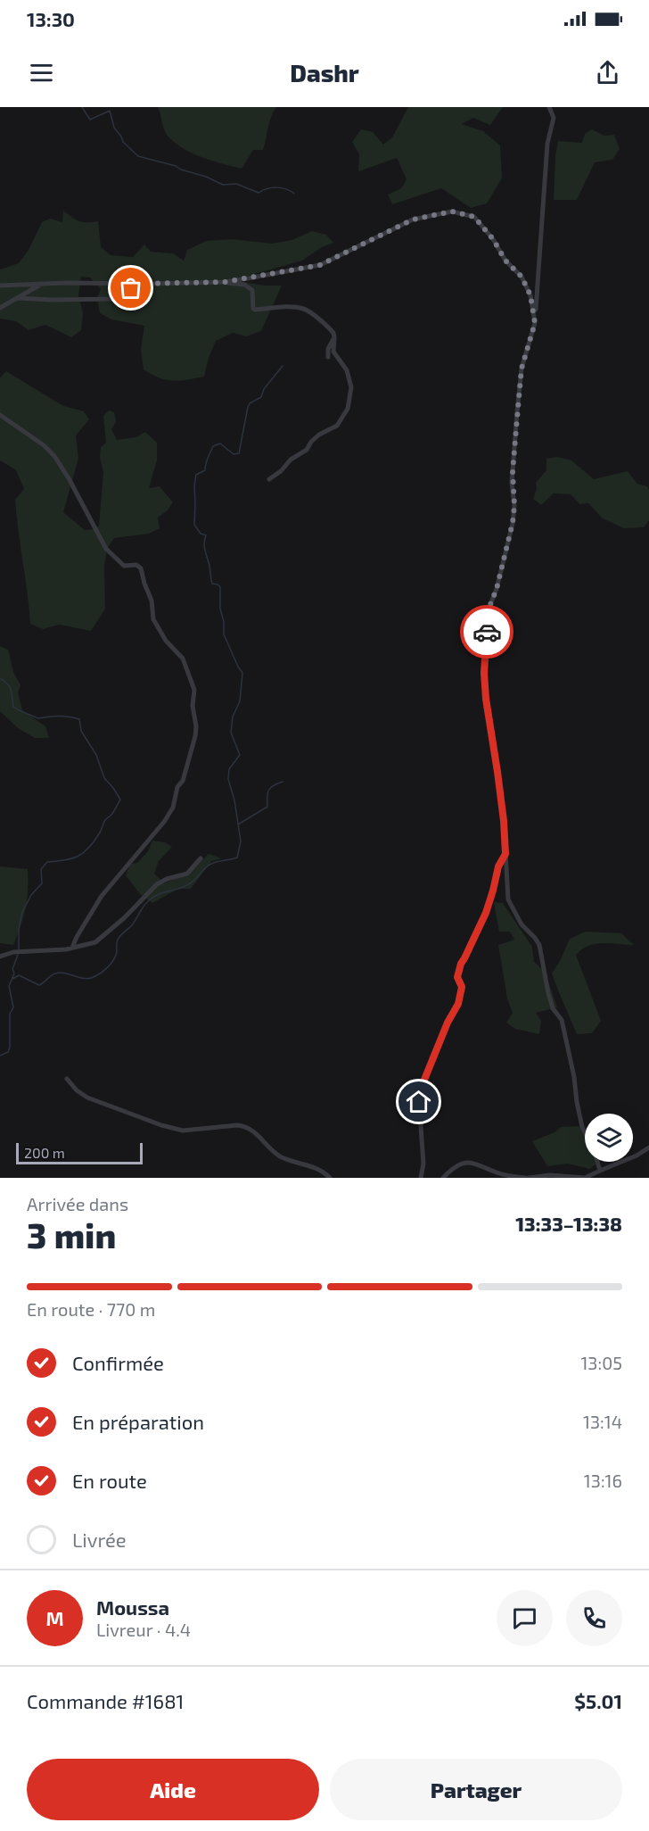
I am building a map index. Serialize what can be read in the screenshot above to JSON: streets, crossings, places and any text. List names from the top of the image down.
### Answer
{
  "scale_bar": "200 m",
  "page": {
    "status": "13:30",
    "header": "Dashr",
    "scale": "200 m",
    "heading": ["3 min", "Arrivée dans", "13:33–13:38"],
    "panel": [
      "Moussa",
      "Livreur · 4.4",
      "Commande #1681",
      "$5.01"
    ],
    "bar": "En route · 770 m",
    "list": [
      ["Confirmée", "13:05"],
      ["En préparation", "13:14"],
      ["En route", "13:16"],
      "Livrée"
    ],
    "round": "M",
    "buttons": ["Aide", "Partager"]
  }
}
